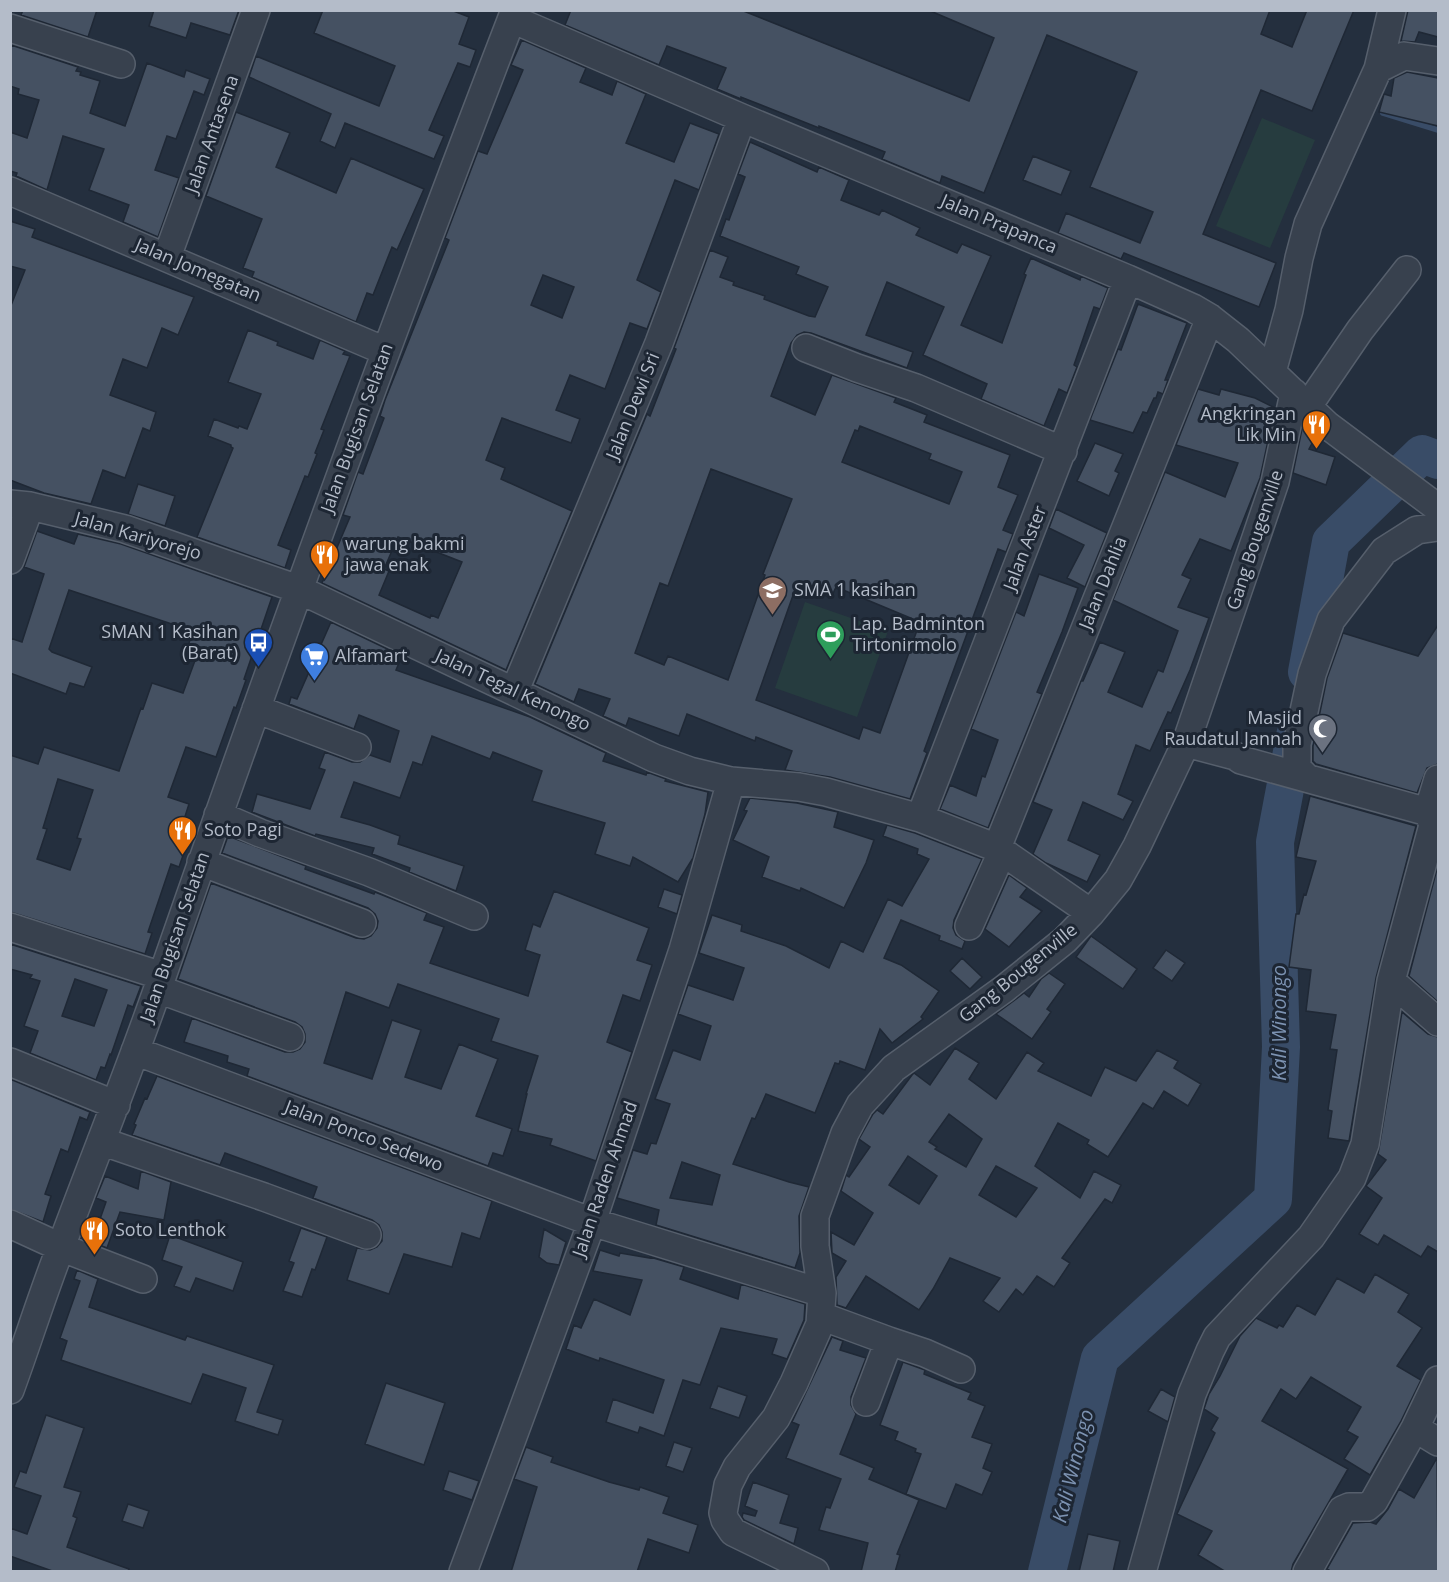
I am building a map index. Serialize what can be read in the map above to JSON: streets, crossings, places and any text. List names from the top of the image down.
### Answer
{
  "streets": {
    "street": [
      "Jalan Antasena",
      "Jalan Prapanca",
      "Jalan Jomegatan",
      "Jalan Dewi Sri",
      "Jalan Bugisan Selatan",
      "Jalan Kariyorejo",
      "Gang Bougenville",
      "Jalan Aster",
      "Jalan Dahlia",
      "Jalan Tegal Kenongo",
      "Jalan Ponco Sedewo",
      "Jalan Raden Ahmad"
    ]
  },
  "crossings": [
    ["Jalan Antasena", "Jalan Jomegatan"],
    ["Jalan Prapanca", "Jalan Dewi Sri"],
    ["Jalan Prapanca", "Jalan Bugisan Selatan"],
    ["Jalan Prapanca", "Gang Bougenville"],
    ["Jalan Prapanca", "Jalan Aster"],
    ["Jalan Prapanca", "Jalan Dahlia"],
    ["Jalan Jomegatan", "Jalan Bugisan Selatan"],
    ["Jalan Dewi Sri", "Jalan Tegal Kenongo"],
    ["Jalan Bugisan Selatan", "Jalan Kariyorejo"],
    ["Jalan Bugisan Selatan", "Jalan Tegal Kenongo"],
    ["Jalan Bugisan Selatan", "Jalan Ponco Sedewo"],
    ["Jalan Kariyorejo", "Jalan Tegal Kenongo"],
    ["Gang Bougenville", "Jalan Tegal Kenongo"],
    ["Gang Bougenville", "Jalan Ponco Sedewo"],
    ["Jalan Aster", "Jalan Tegal Kenongo"],
    ["Jalan Dahlia", "Jalan Tegal Kenongo"],
    ["Jalan Tegal Kenongo", "Jalan Raden Ahmad"],
    ["Jalan Ponco Sedewo", "Jalan Raden Ahmad"]
  ],
  "water": ["Kali Winongo"],
  "places": {
    "restaurant": [
      "Angkringan Lik Min",
      "warung bakmi jawa enak",
      "Soto Pagi",
      "Soto Lenthok"
    ],
    "school or university": ["SMA 1 kasihan"],
    "sports": ["Lap. Badminton Tirtonirmolo"],
    "bus stop": ["SMAN 1 Kasihan (Barat)"],
    "supermarket": ["Alfamart"],
    "mosque": ["Masjid Raudatul Jannah"]
  }
}
